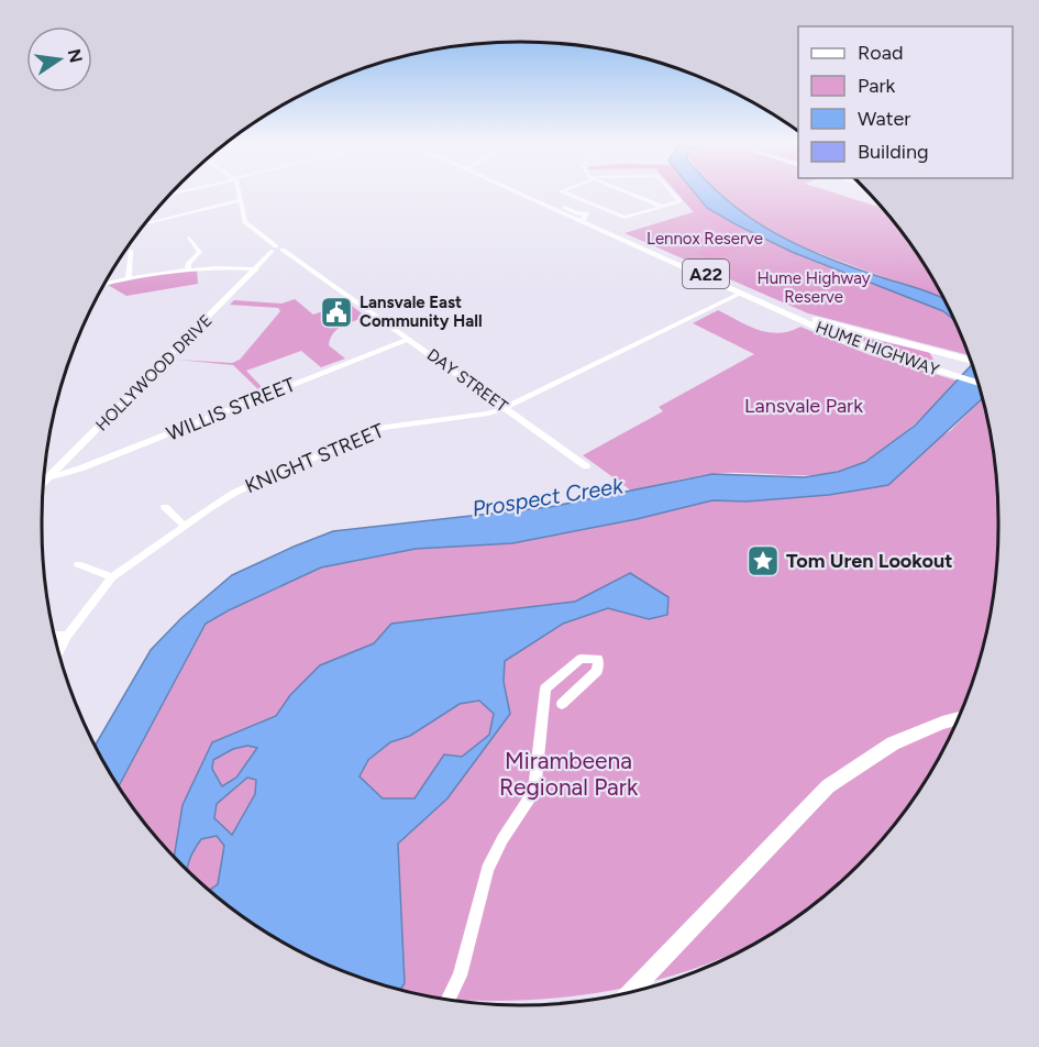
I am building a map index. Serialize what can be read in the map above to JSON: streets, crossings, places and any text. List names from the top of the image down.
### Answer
{
  "streets": {
    "highway": ["A22", "HUME HIGHWAY"],
    "street": [
      "HOLLYWOOD DRIVE",
      "DAY STREET",
      "WILLIS STREET",
      "KNIGHT STREET"
    ]
  },
  "crossings": [
    ["HUME HIGHWAY", "KNIGHT STREET"],
    ["HOLLYWOOD DRIVE", "DAY STREET"],
    ["HOLLYWOOD DRIVE", "WILLIS STREET"],
    ["DAY STREET", "WILLIS STREET"],
    ["DAY STREET", "KNIGHT STREET"]
  ],
  "water": ["Prospect Creek"],
  "parks": [
    "Lennox Reserve",
    "Hume Highway Reserve",
    "Lansvale Park",
    "Mirambeena Regional Park"
  ],
  "places": {
    "public building": ["Lansvale East Community Hall"],
    "place": ["Tom Uren Lookout"]
  },
  "legend": [
    "Road",
    "Park",
    "Water",
    "Building"
  ],
  "north": "right"
}
